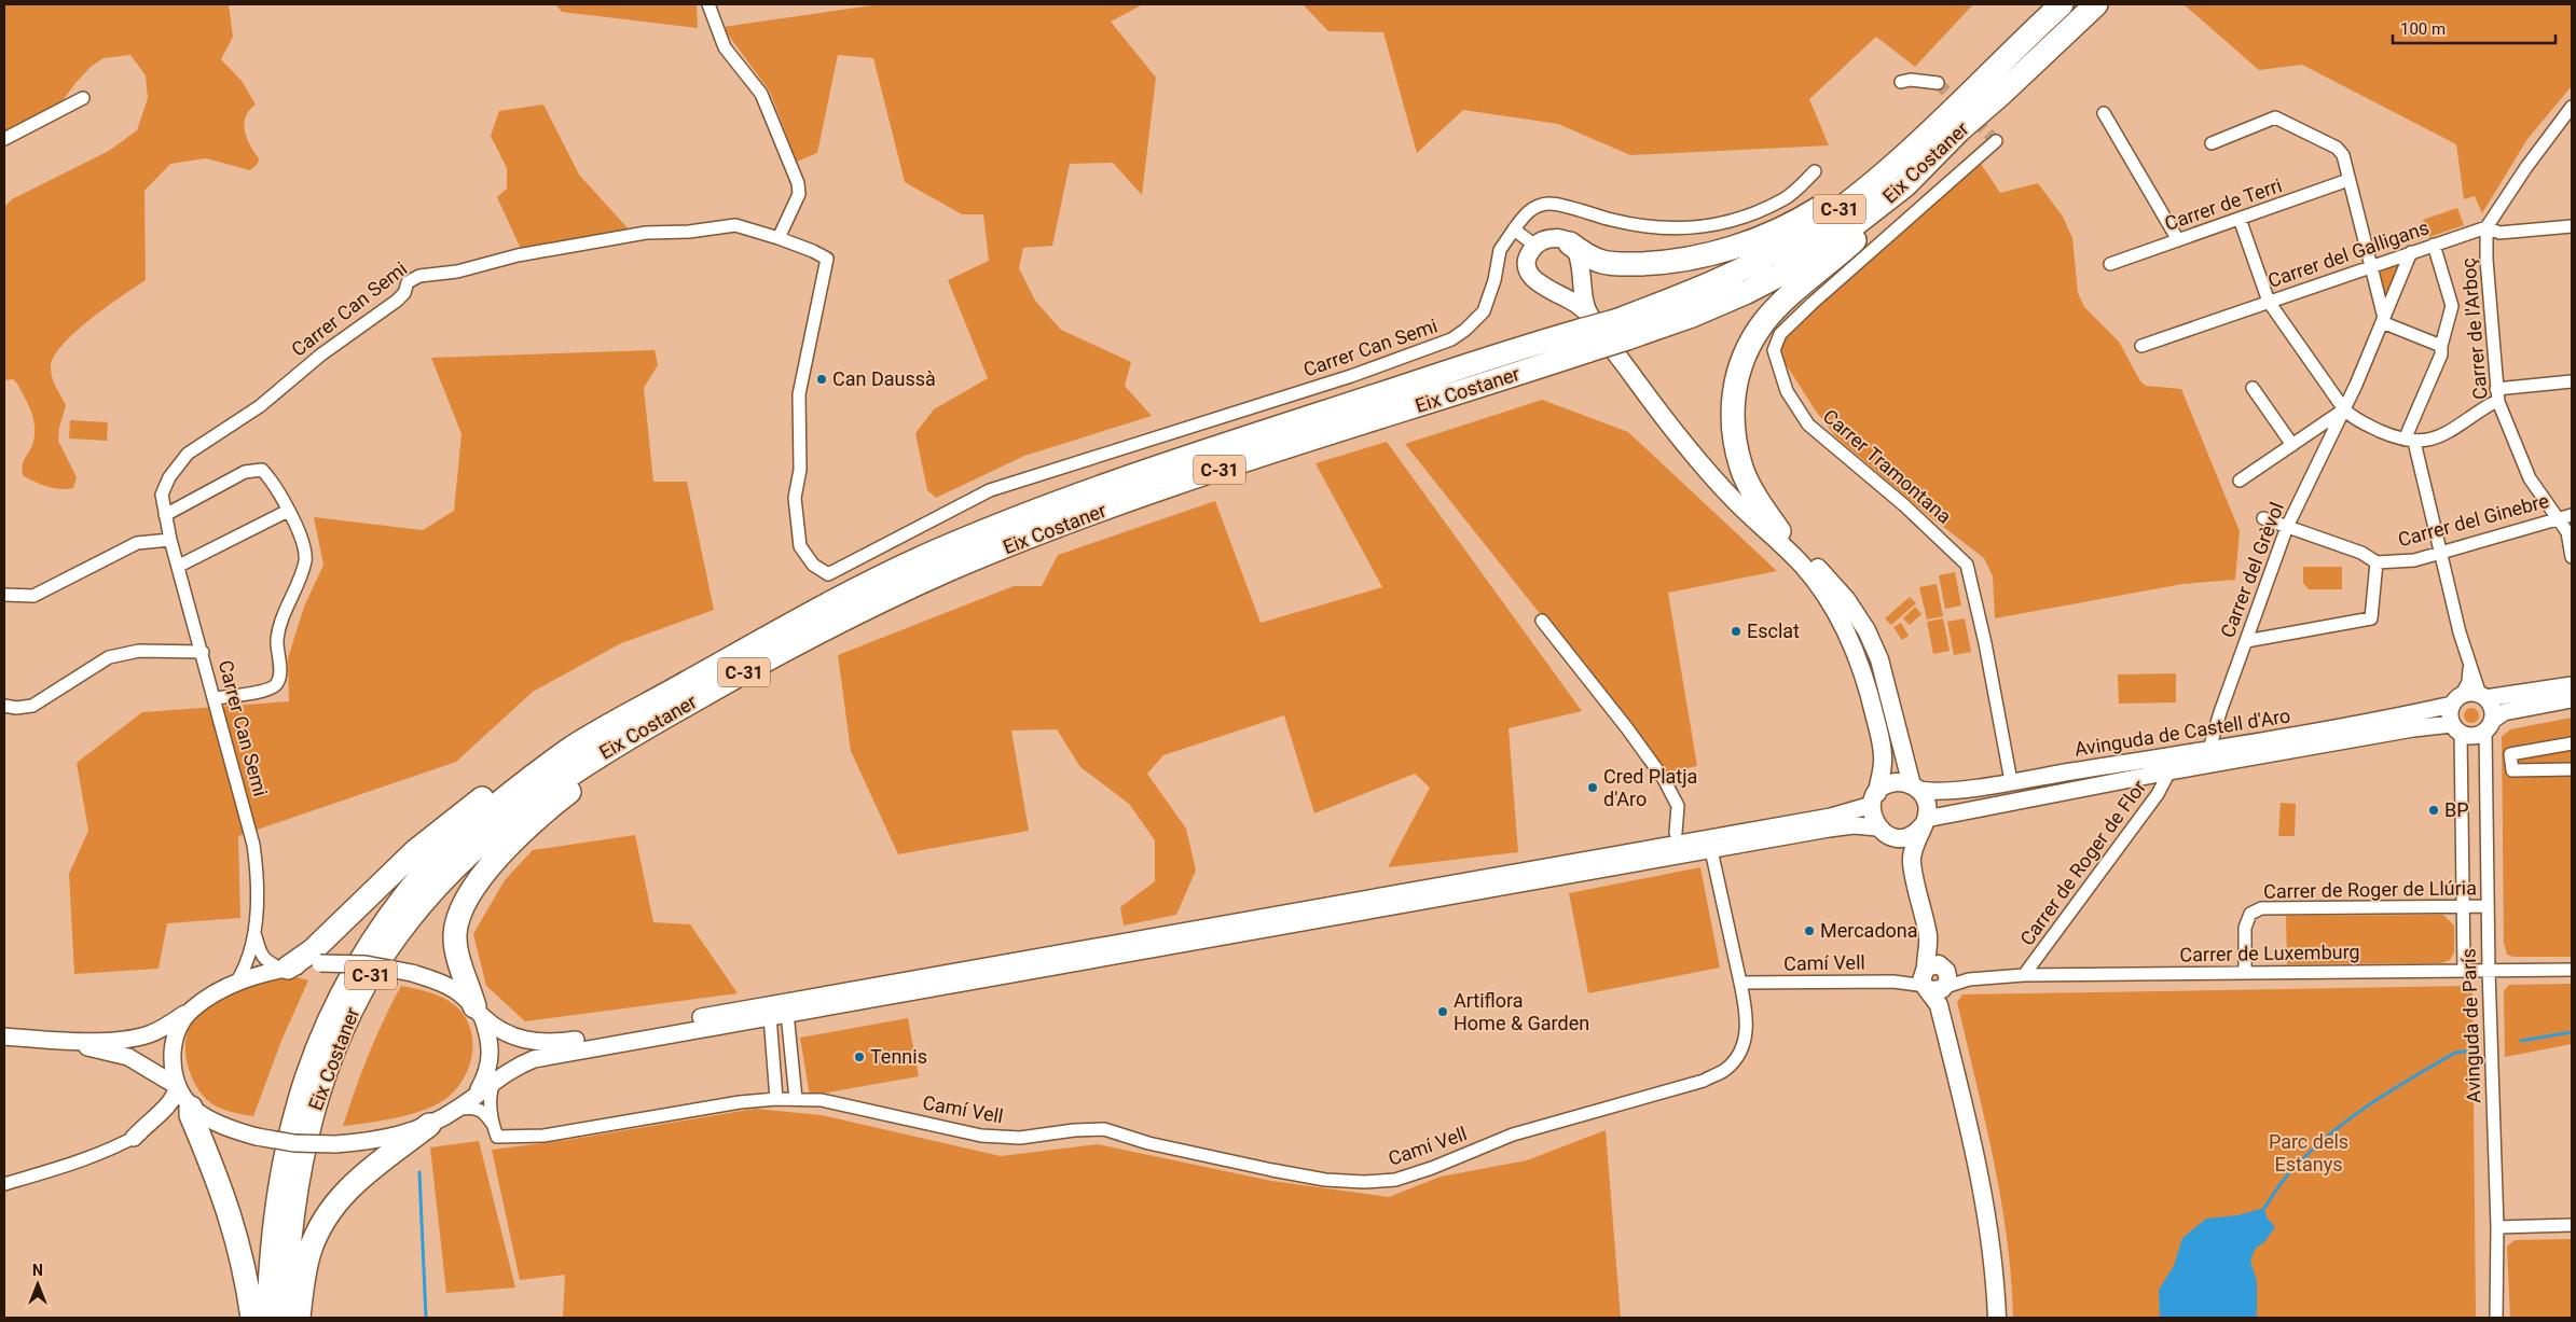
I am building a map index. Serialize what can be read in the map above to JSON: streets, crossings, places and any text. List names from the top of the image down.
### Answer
{
  "streets": {
    "highway": ["Eix Costaner", "C-31"],
    "street": [
      "Carrer de Terri",
      "Carrer del Galligans",
      "Carrer Can Semi",
      "Carrer de l'Arboç",
      "Carrer Tramontana",
      "Carrer del Ginebre",
      "Carrer del Grèvol",
      "Avinguda de Castell d'Aro",
      "Carrer de Roger de Flor",
      "Carrer de Roger de Llúria",
      "Carrer de Luxemburg",
      "Camí Vell",
      "Avinguda de París"
    ]
  },
  "crossings": [
    ["Eix Costaner", "C-31"],
    ["C-31", "Carrer Can Semi"],
    ["Carrer del Galligans", "Carrer de l'Arboç"],
    ["Carrer del Galligans", "Carrer del Grèvol"],
    ["Carrer de l'Arboç", "Carrer del Ginebre"],
    ["Carrer Tramontana", "Avinguda de Castell d'Aro"],
    ["Carrer del Ginebre", "Carrer del Grèvol"],
    ["Carrer del Grèvol", "Avinguda de Castell d'Aro"],
    ["Avinguda de Castell d'Aro", "Carrer de Roger de Flor"],
    ["Avinguda de Castell d'Aro", "Avinguda de París"],
    ["Carrer de Roger de Flor", "Carrer de Luxemburg"],
    ["Carrer de Roger de Llúria", "Carrer de Luxemburg"],
    ["Carrer de Roger de Llúria", "Avinguda de París"],
    ["Carrer de Luxemburg", "Camí Vell"],
    ["Carrer de Luxemburg", "Avinguda de París"]
  ],
  "parks": ["Parc dels Estanys"],
  "places": [
    "Can Daussà",
    "Esclat",
    "Cred Platja d'Aro",
    "BP",
    "Mercadona",
    "Artiflora Home & Garden",
    "Tennis"
  ],
  "scale_bar": "100 m",
  "north": "top"
}
